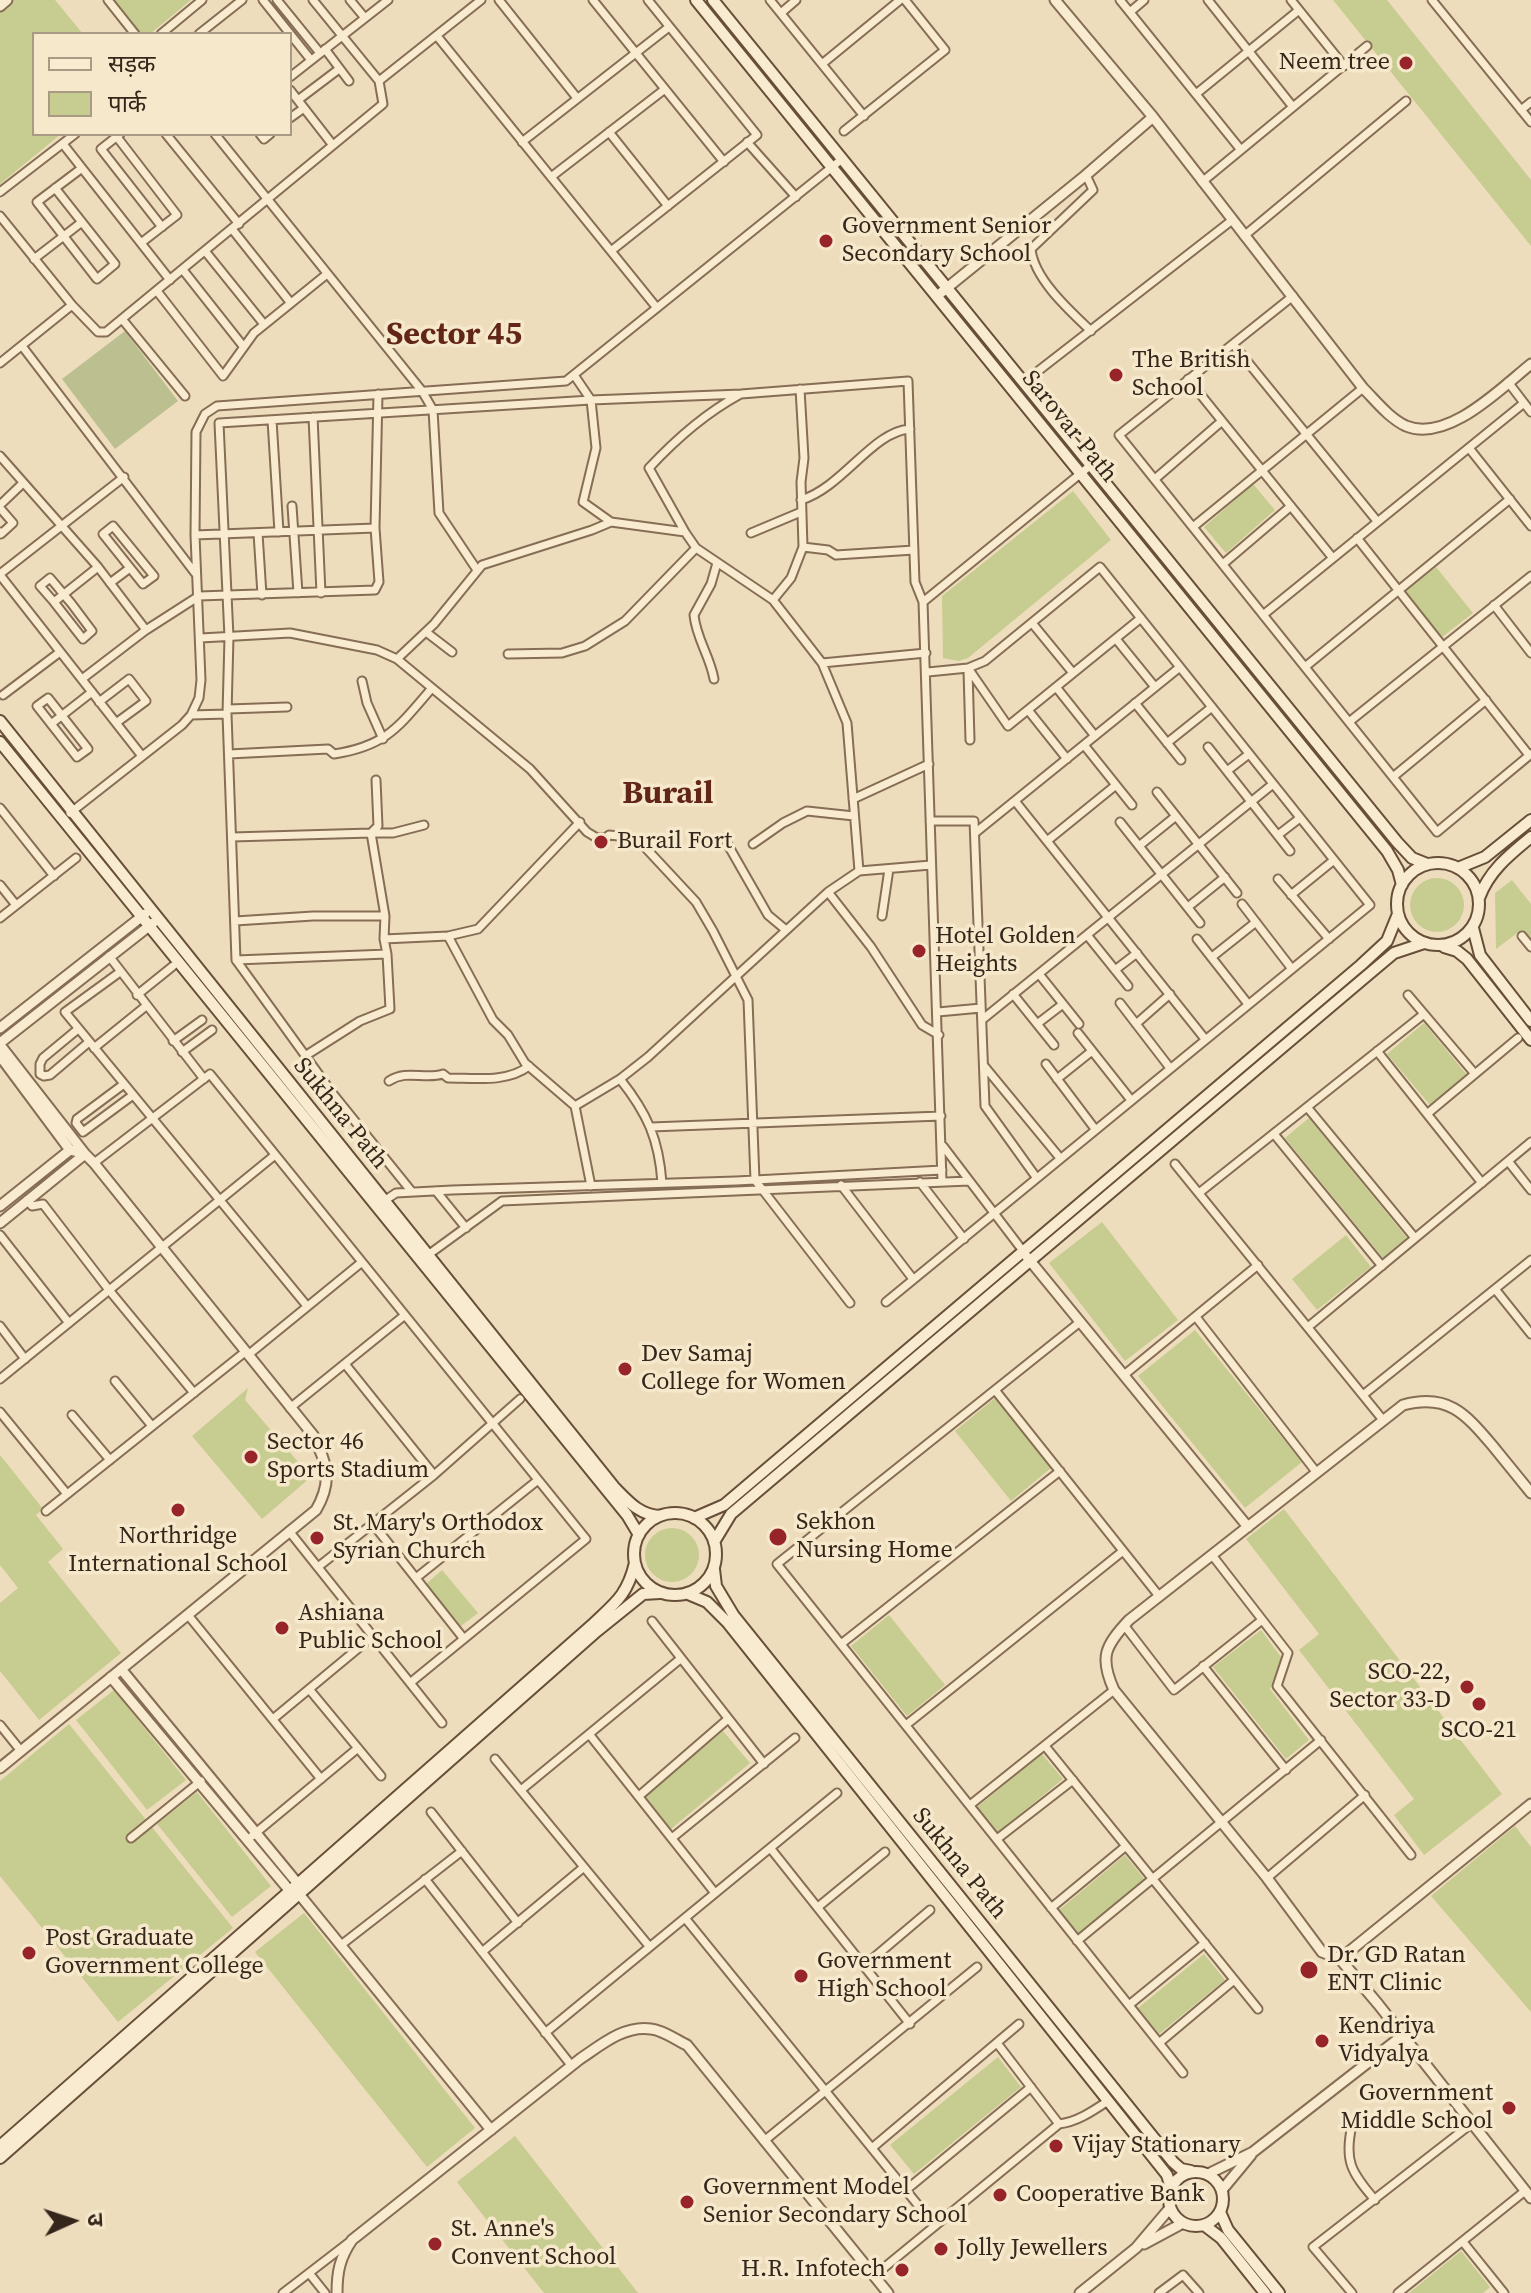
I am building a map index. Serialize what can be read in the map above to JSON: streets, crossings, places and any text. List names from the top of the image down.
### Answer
{
  "streets": {
    "main road": ["Sarovar Path", "Sukhna Path"]
  },
  "districts": ["Sector 45", "Burail"],
  "places": [
    "Neem tree",
    "Government Senior Secondary School",
    "The British School",
    "Burail Fort",
    "Hotel Golden Heights",
    "Dev Samaj College for Women",
    "Sector 46 Sports Stadium",
    "Northridge International School",
    "Sekhon Nursing Home",
    "St. Mary's Orthodox Syrian Church",
    "Ashiana Public School",
    "SCO-22, Sector 33-D",
    "SCO-21",
    "Post Graduate Government College",
    "Dr. GD Ratan ENT Clinic",
    "Government High School",
    "Kendriya Vidyalya",
    "Government Middle School",
    "Vijay Stationary",
    "Cooperative Bank",
    "Government Model Senior Secondary School",
    "St. Anne's Convent School",
    "Jolly Jewellers",
    "H.R. Infotech"
  ],
  "legend": ["सड़क", "पार्क"],
  "north": "right"
}
